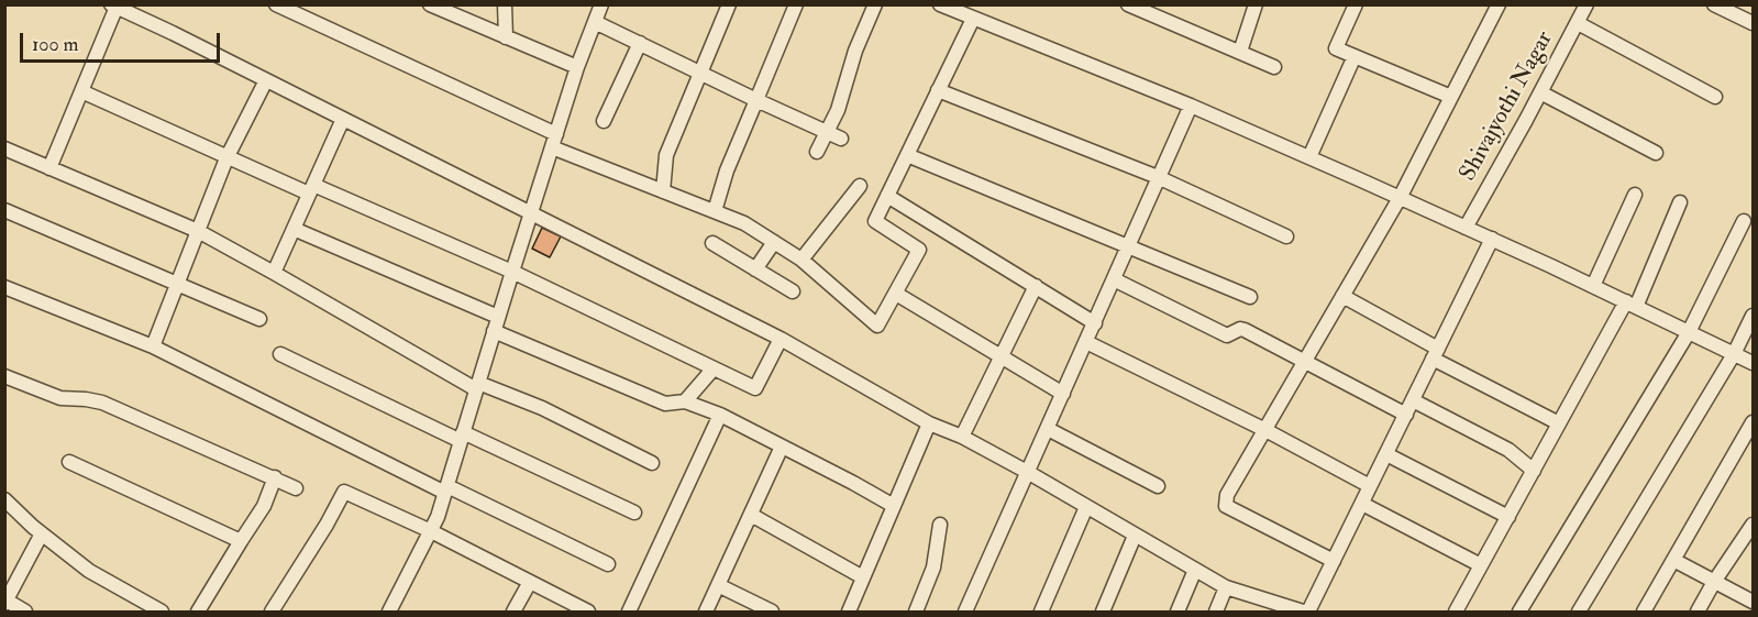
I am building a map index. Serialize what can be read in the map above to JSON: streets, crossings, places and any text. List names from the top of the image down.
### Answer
{
  "streets": {
    "street": ["Shivajyothi Nagar"]
  },
  "scale_bar": "100 m"
}
